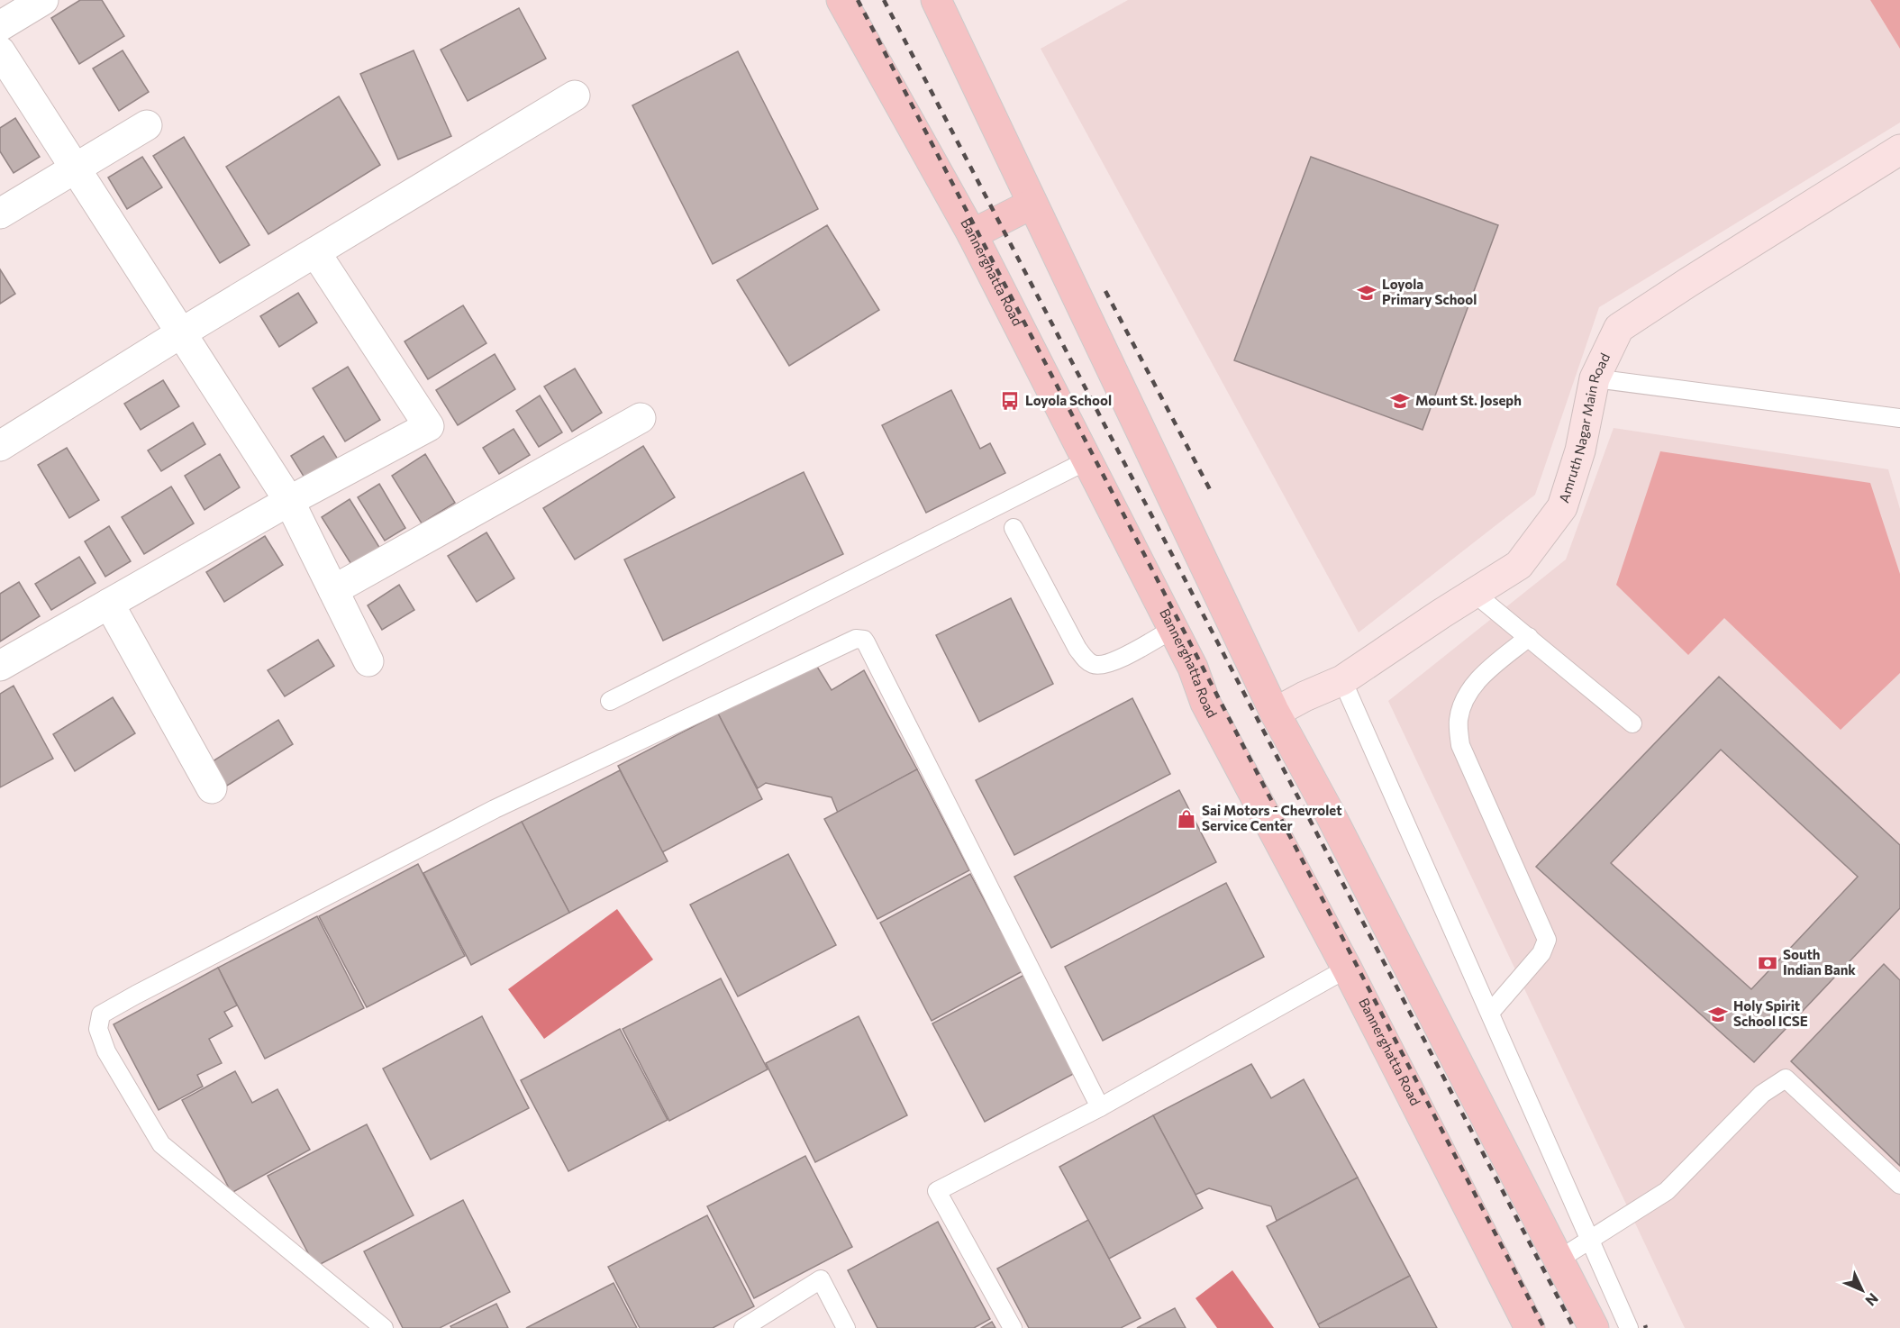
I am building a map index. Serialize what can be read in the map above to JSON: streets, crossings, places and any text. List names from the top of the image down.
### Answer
{
  "streets": {
    "main road": ["Bannerghatta Road", "Amruth Nagar Main Road"]
  },
  "places": {
    "school or university": ["Loyola Primary School", "Mount St. Joseph", "Holy Spirit School ICSE"],
    "bus stop": ["Loyola School"],
    "shop": ["Sai Motors - Chevrolet Service Center"],
    "bank": ["South Indian Bank"]
  },
  "north": "bottom right"
}
